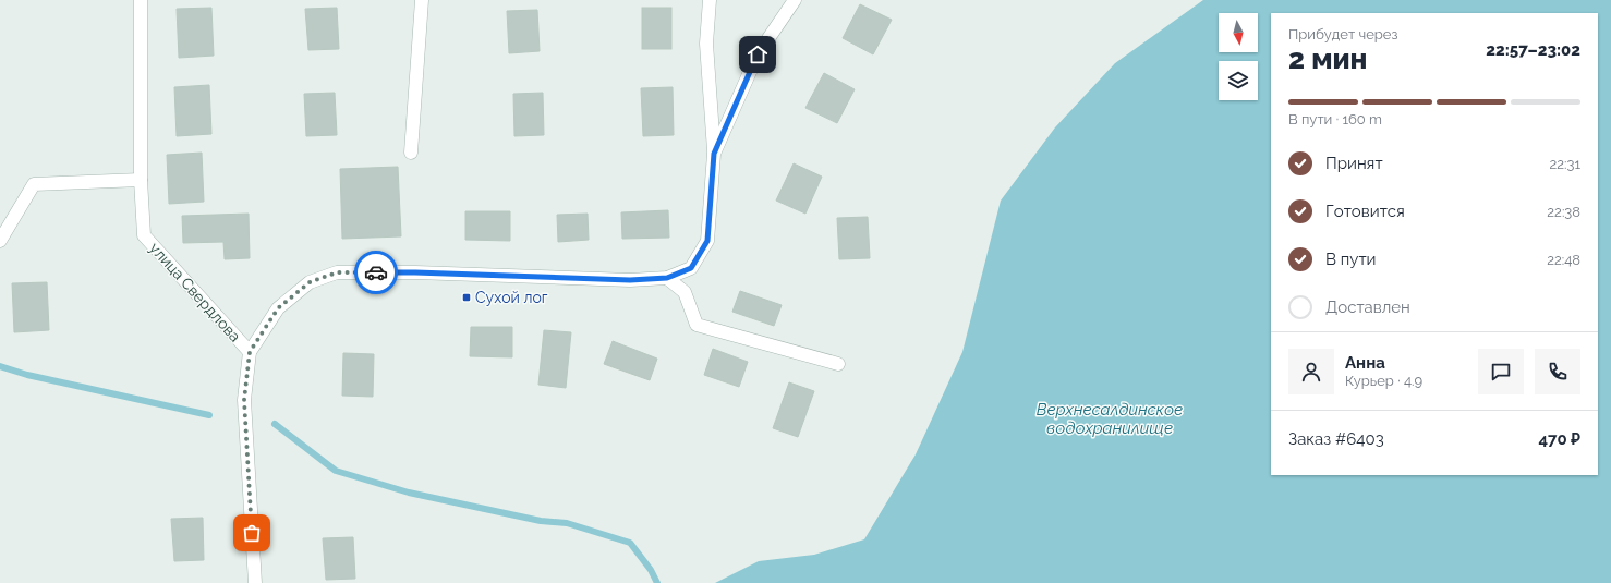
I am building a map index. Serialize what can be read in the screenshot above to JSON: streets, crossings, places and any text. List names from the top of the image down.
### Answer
{
  "streets": {
    "street": ["улица Свердлова"]
  },
  "water": ["Верхнесалдинское водохранилище"],
  "places": {
    "transit": ["Сухой лог"]
  },
  "north": "bottom",
  "page": {
    "heading": ["2 мин", "Прибудет через", "22:57–23:02"],
    "panel": [
      "Анна",
      "Курьер · 4.9",
      "Заказ #6403",
      "470 ₽"
    ],
    "bar": "В пути · 160 m",
    "list": [
      ["Принят", "22:31"],
      ["Готовится", "22:38"],
      ["В пути", "22:48"],
      "Доставлен"
    ]
  }
}
